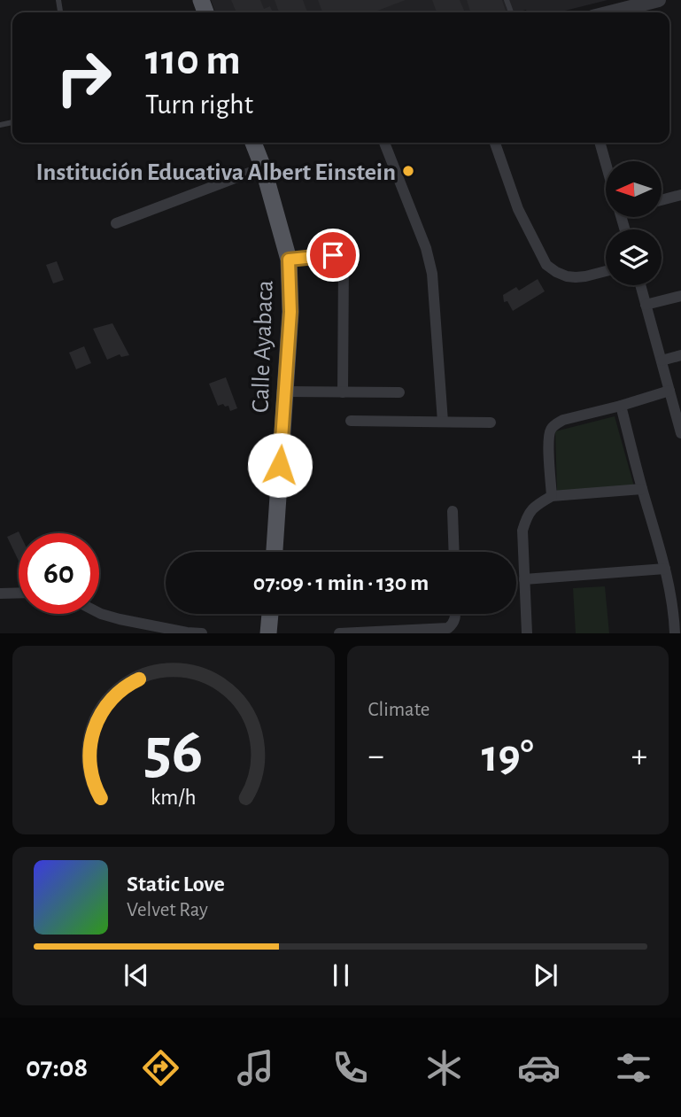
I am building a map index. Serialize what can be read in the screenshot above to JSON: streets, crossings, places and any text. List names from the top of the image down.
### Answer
{
  "streets": {
    "main road": ["Calle Ayabaca"]
  },
  "places": ["Institución Educativa Albert Einstein"],
  "north": "left",
  "page": {
    "turn": ["110 m", "Turn right"],
    "limit": "60",
    "trip": "07:09 · 1 min · 130 m",
    "tile": "Climate",
    "heat": ["−", "19°", "+"],
    "song": ["Static Love", "Velvet Ray"],
    "tabs": "07:08",
    "gauge": ["56", "km/h"]
  }
}
